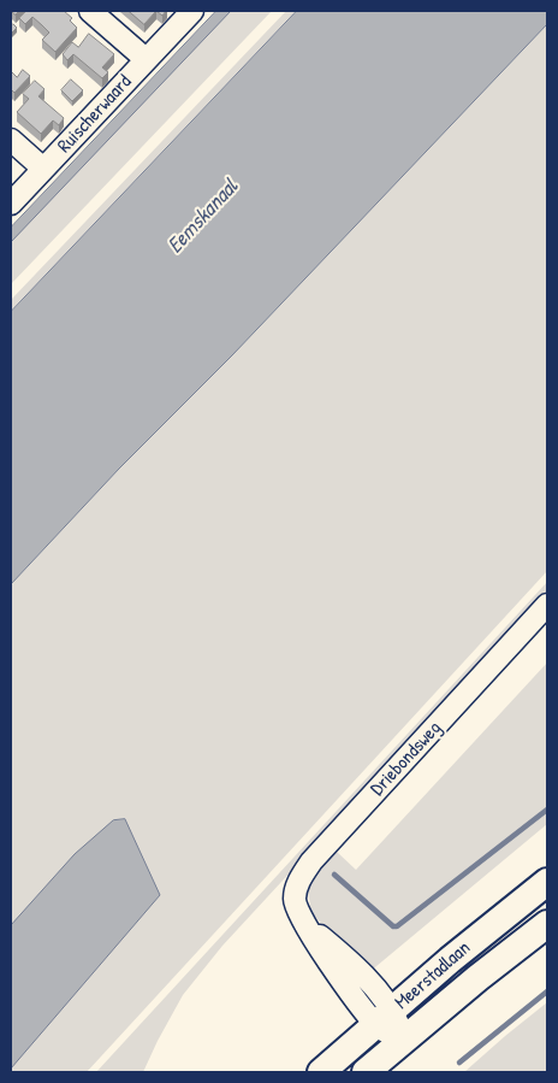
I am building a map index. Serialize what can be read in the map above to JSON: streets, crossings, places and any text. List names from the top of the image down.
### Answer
{
  "streets": {
    "main road": ["Meerstadlaan"],
    "street": ["Ruischerwaard", "Driebondsweg"]
  },
  "crossings": [
    ["Driebondsweg", "Meerstadlaan"]
  ],
  "water": ["Eemskanaal"]
}
